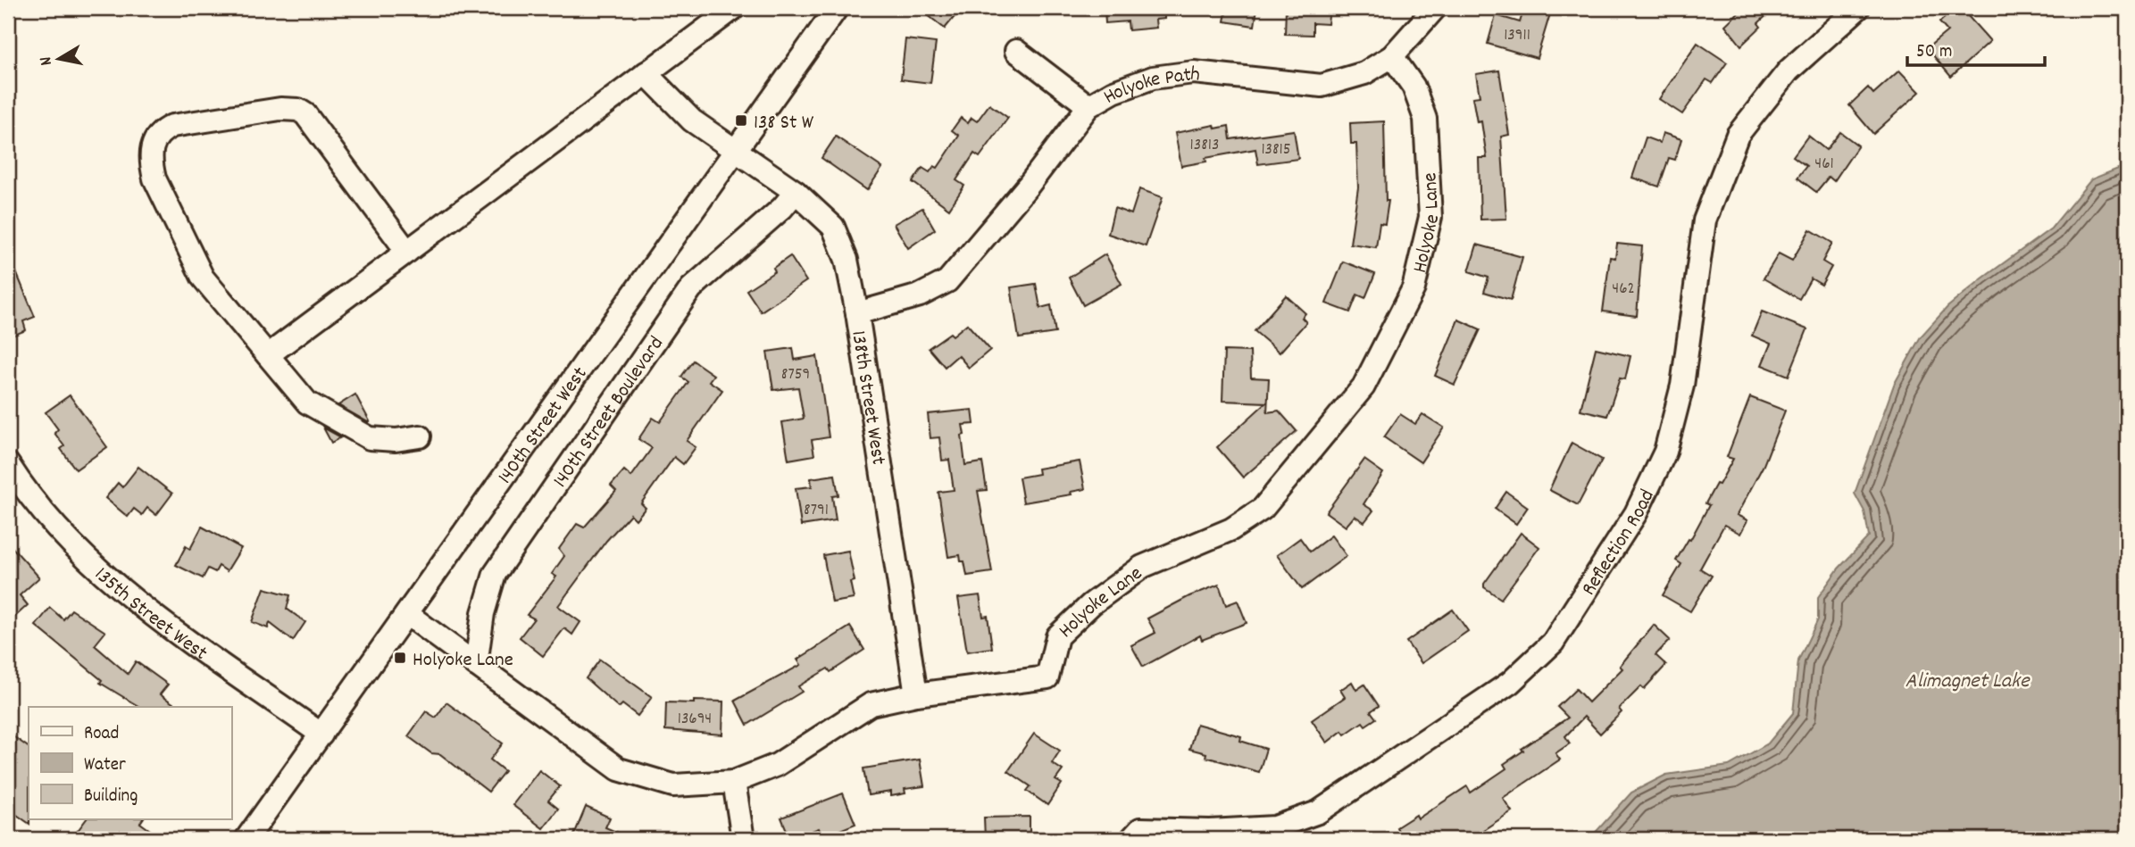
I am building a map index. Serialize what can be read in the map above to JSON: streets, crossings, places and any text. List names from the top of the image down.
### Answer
{
  "streets": {
    "street": [
      "Holyoke Path",
      "Holyoke Lane",
      "138th Street West",
      "140th Street Boulevard",
      "140th Street West",
      "Reflection Road",
      "135th Street West"
    ]
  },
  "crossings": [
    ["Holyoke Path", "Holyoke Lane"],
    ["Holyoke Path", "138th Street West"],
    ["Holyoke Lane", "138th Street West"],
    ["Holyoke Lane", "140th Street Boulevard"],
    ["Holyoke Lane", "140th Street West"],
    ["138th Street West", "140th Street Boulevard"],
    ["138th Street West", "140th Street West"],
    ["140th Street West", "135th Street West"]
  ],
  "water": ["Alimagnet Lake"],
  "places": {
    "transit": ["138 St W", "Holyoke Lane"]
  },
  "house_numbers": [
    "13911",
    "13813",
    "13815",
    "461",
    "462",
    "8759",
    "8791",
    "13694"
  ],
  "legend": ["Road", "Water", "Building"],
  "scale_bar": "50 m",
  "north": "left"
}
